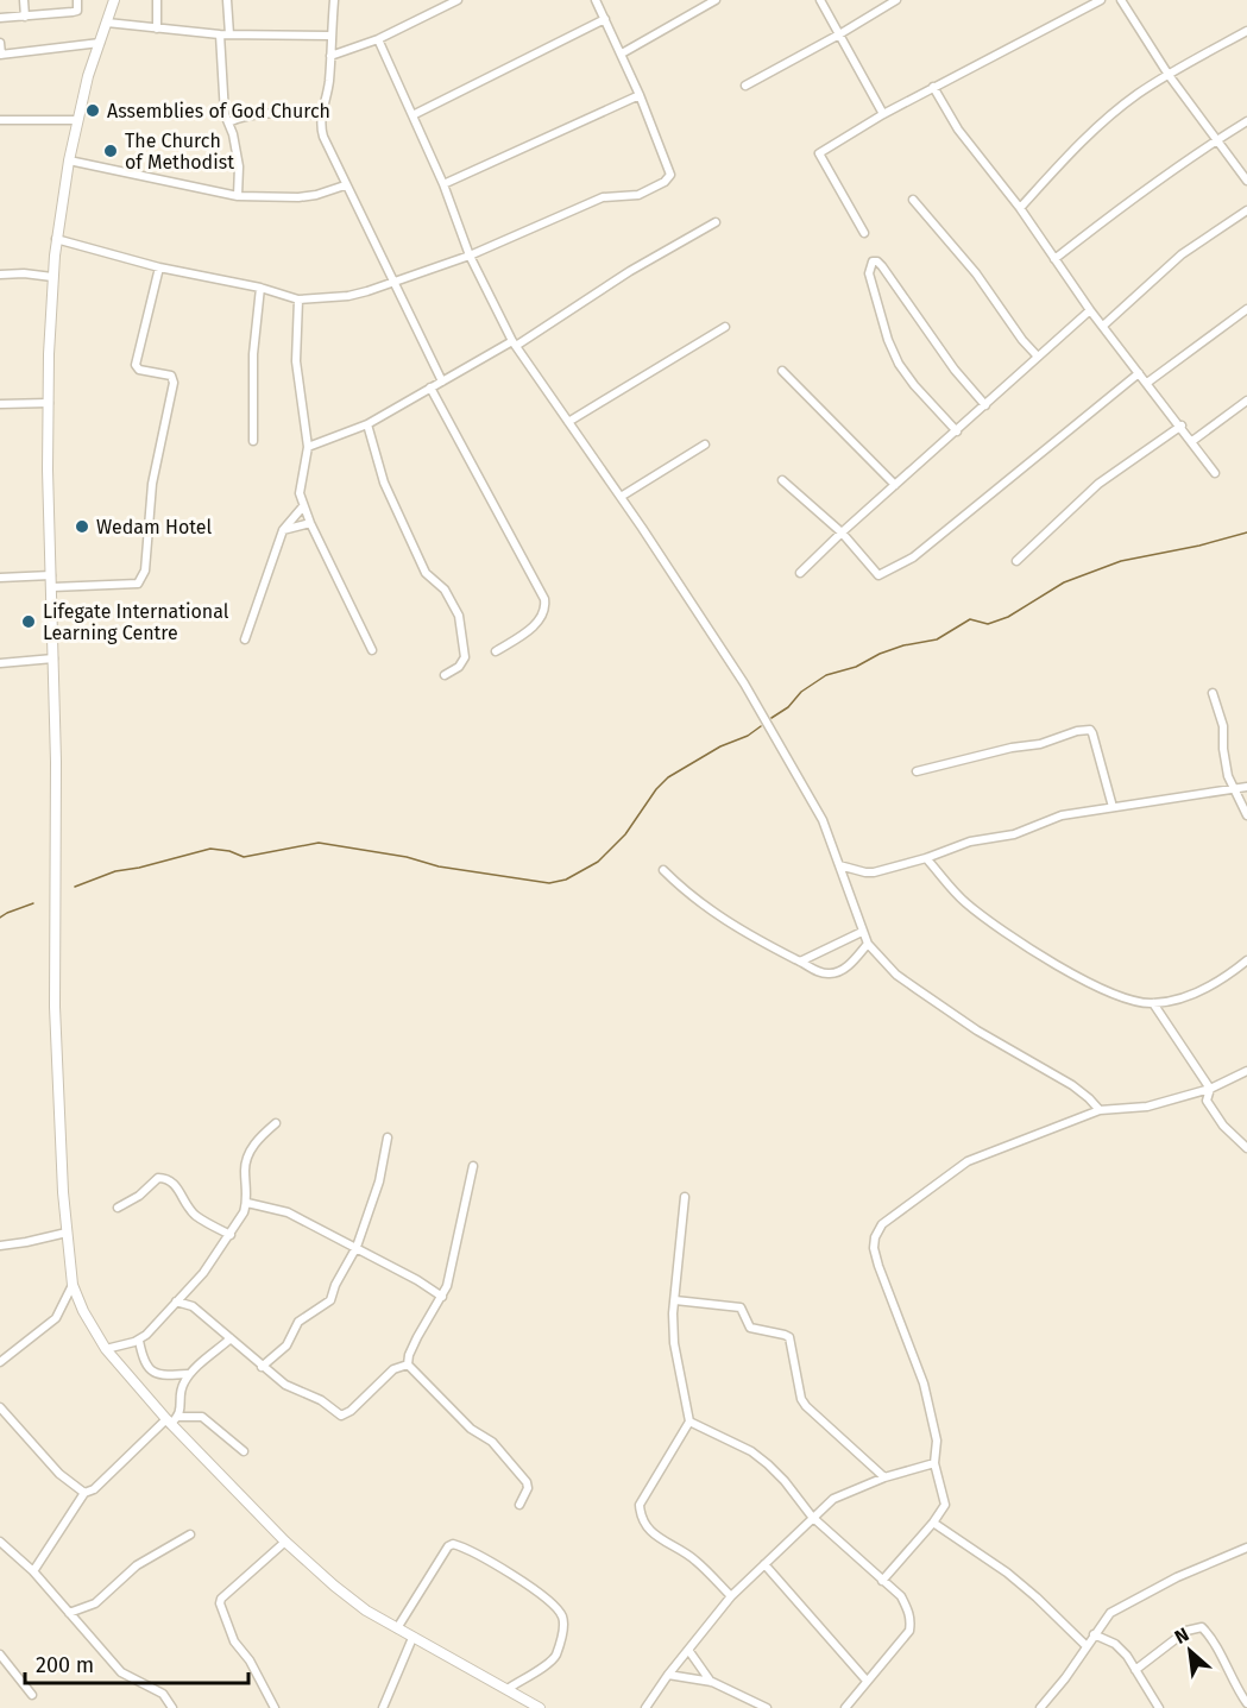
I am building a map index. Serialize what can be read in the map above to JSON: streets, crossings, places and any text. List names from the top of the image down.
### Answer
{
  "places": [
    "Assemblies of God Church",
    "The Church of Methodist",
    "Wedam Hotel",
    "Lifegate International Learning Centre"
  ],
  "scale_bar": "200 m",
  "north": "top left"
}
